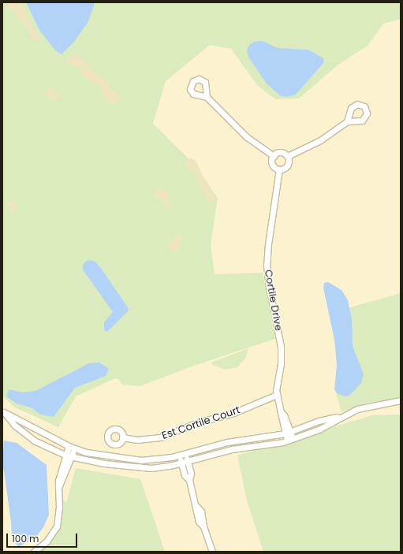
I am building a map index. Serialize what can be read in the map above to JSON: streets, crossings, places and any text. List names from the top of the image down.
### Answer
{
  "streets": {
    "street": ["Cortile Drive", "Est Cortile Court"]
  },
  "crossings": [
    ["Cortile Drive", "Est Cortile Court"]
  ],
  "scale_bar": "100 m"
}
